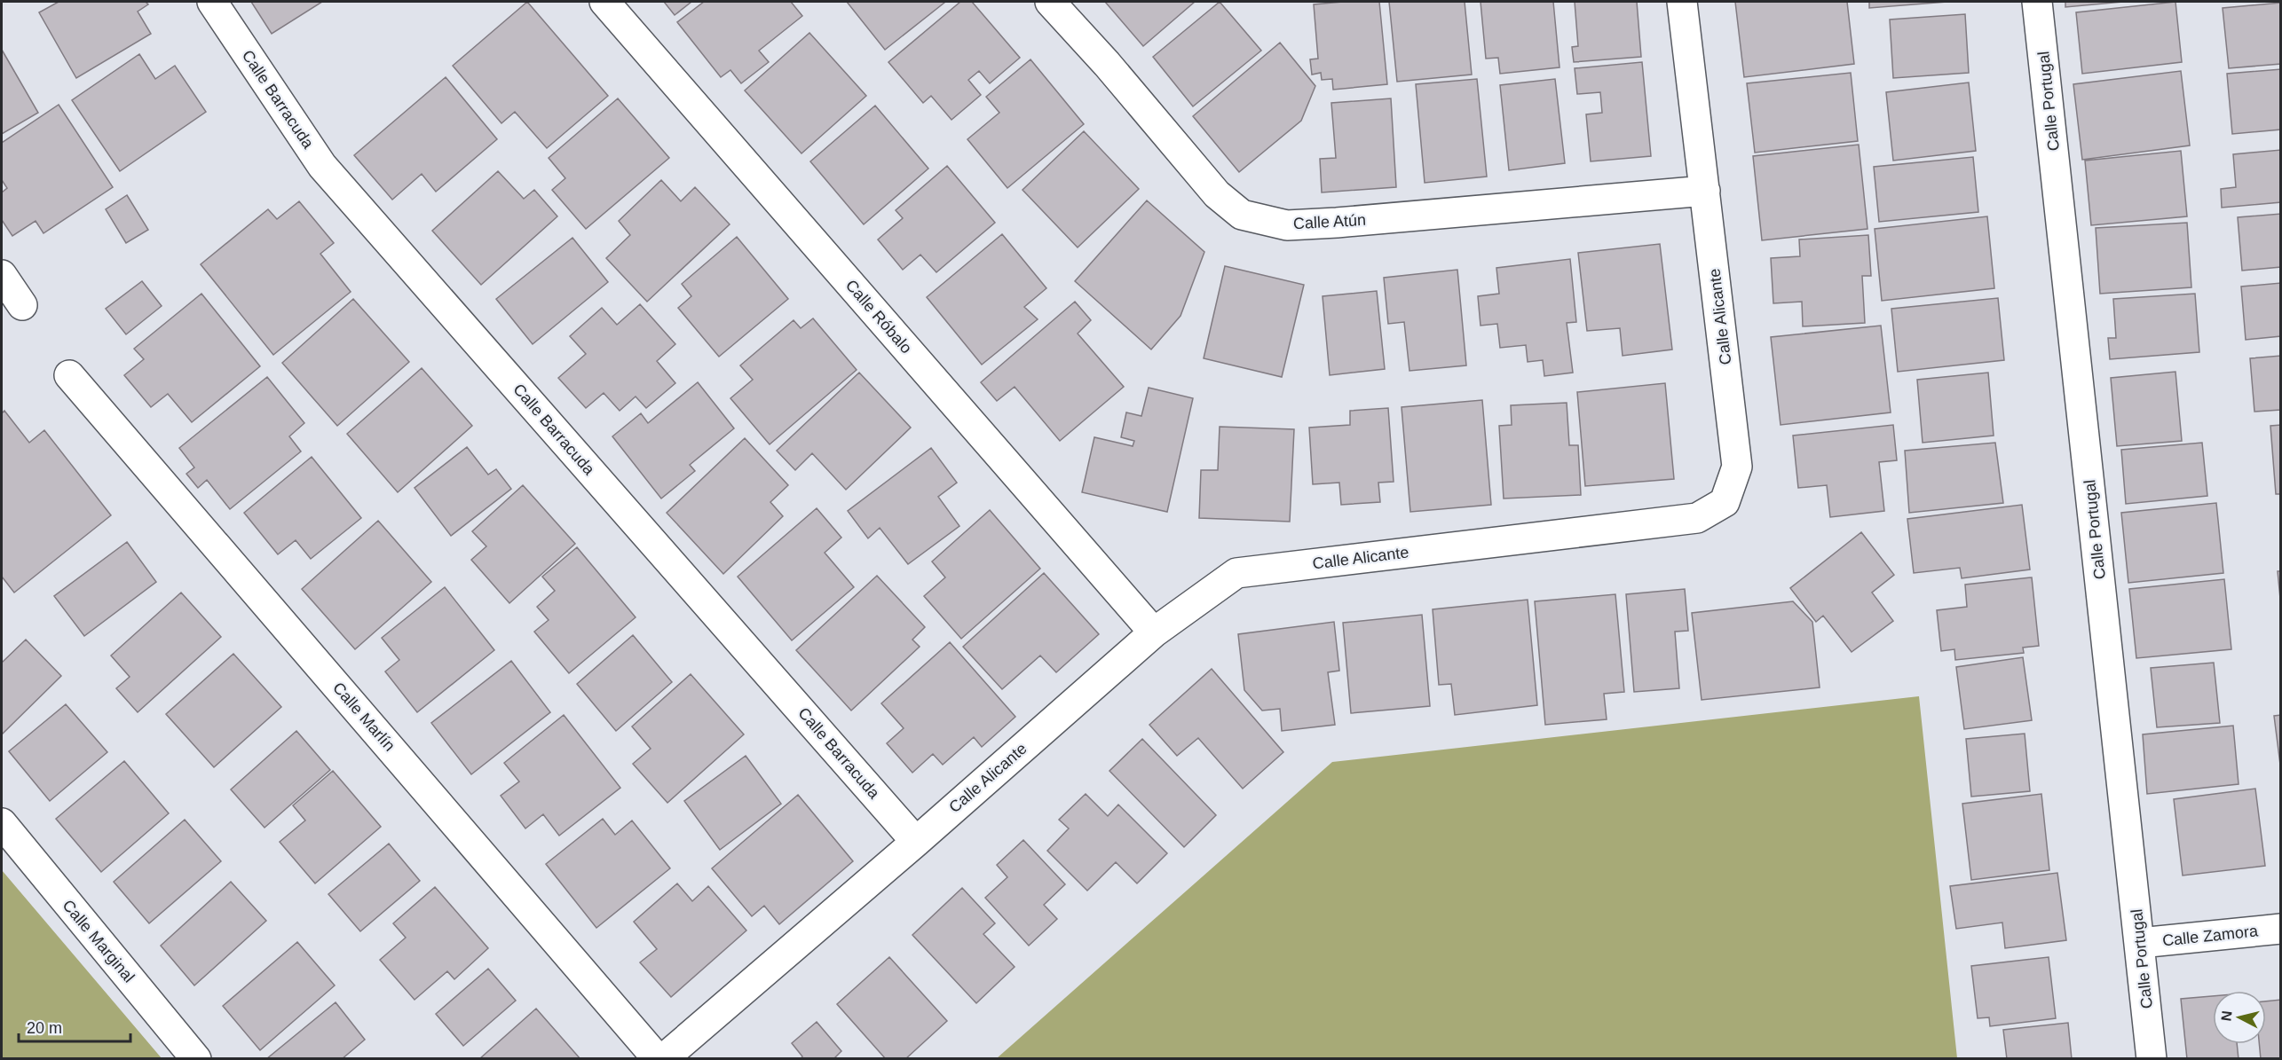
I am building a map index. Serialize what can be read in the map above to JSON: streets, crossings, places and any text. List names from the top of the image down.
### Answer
{
  "streets": {
    "street": [
      "Calle Barracuda",
      "Calle Portugal",
      "Calle Atún",
      "Calle Róbalo",
      "Calle Alicante",
      "Calle Marlín",
      "Calle Zamora",
      "Calle Marginal"
    ]
  },
  "crossings": [
    ["Calle Barracuda", "Calle Alicante"],
    ["Calle Portugal", "Calle Zamora"],
    ["Calle Atún", "Calle Alicante"],
    ["Calle Róbalo", "Calle Alicante"]
  ],
  "scale_bar": "20 m",
  "north": "left"
}
